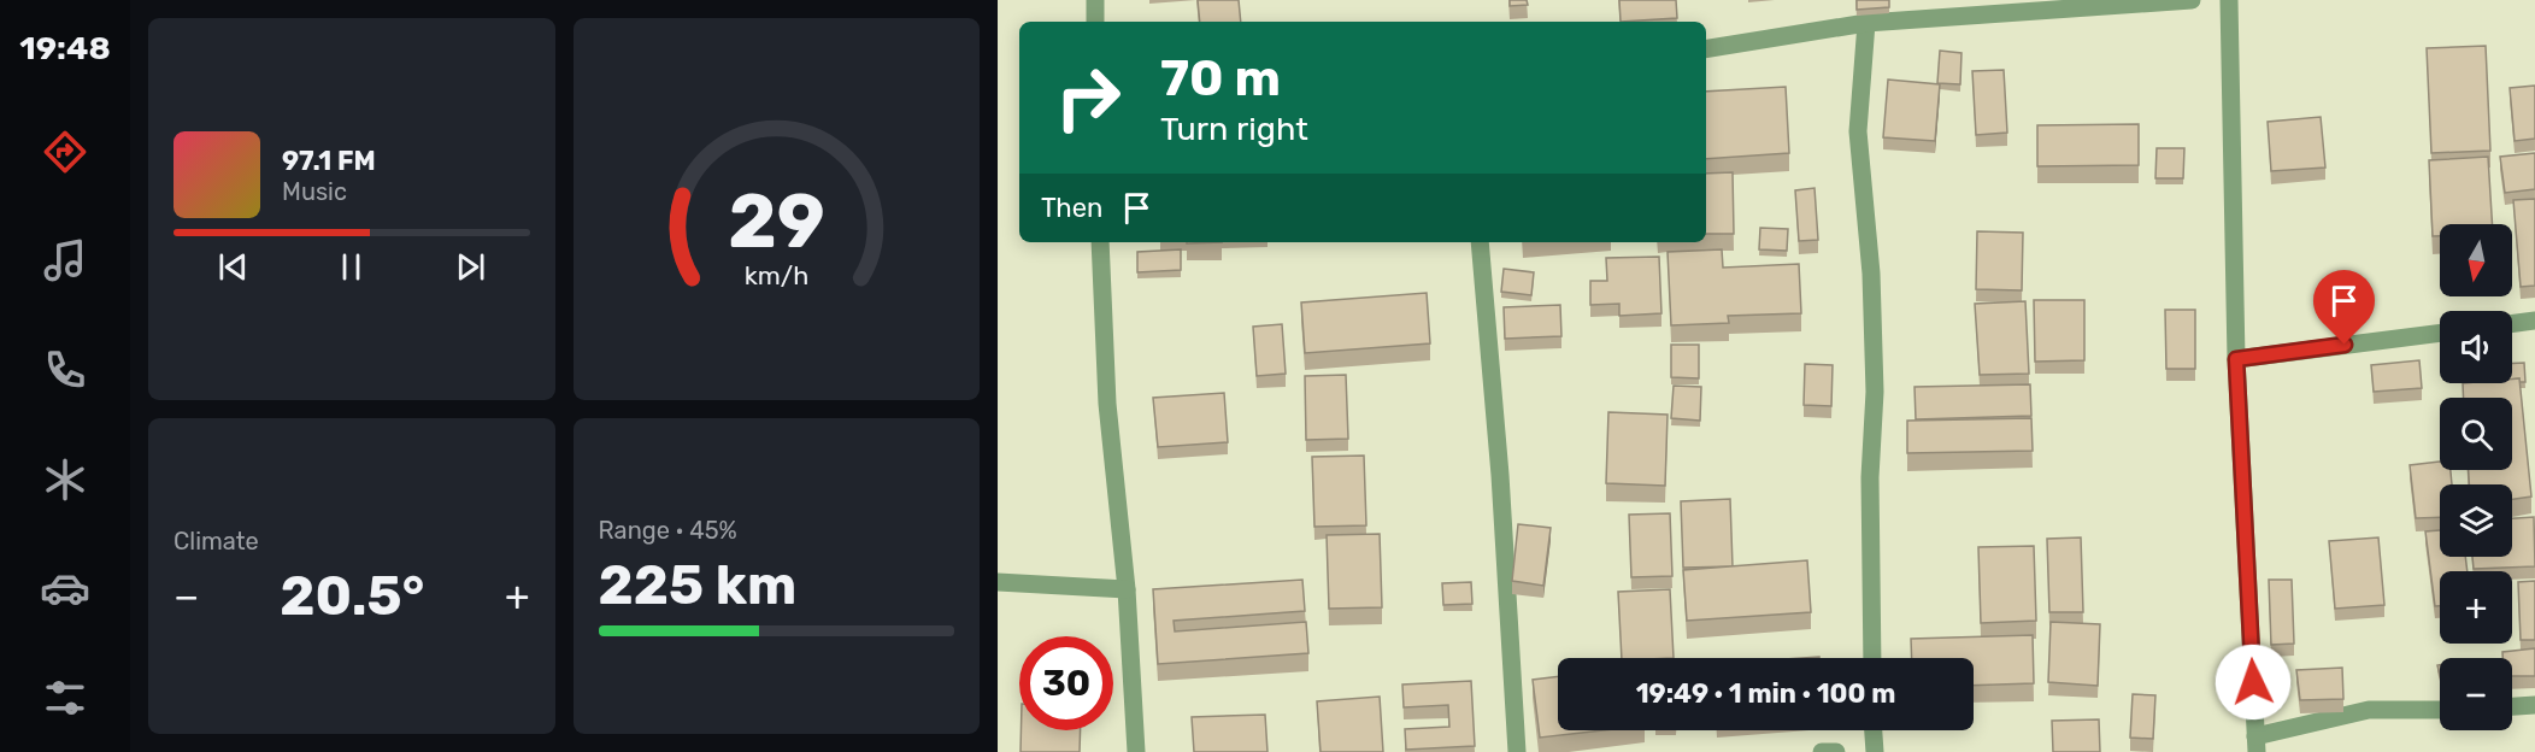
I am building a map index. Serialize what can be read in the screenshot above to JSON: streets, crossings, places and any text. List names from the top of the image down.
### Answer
{
  "north": "bottom",
  "page": {
    "tabs": "19:48",
    "turn": ["70 m", "Turn right"],
    "song": ["97.1 FM", "Music"],
    "then": "Then",
    "map_buttons": ["+", "−"],
    "tile": [
      "Climate",
      ["Range · 45%", "225 km"]
    ],
    "heat": ["−", "20.5°", "+"],
    "limit": "30",
    "trip": "19:49 · 1 min · 100 m",
    "gauge": ["29", "km/h"]
  }
}
